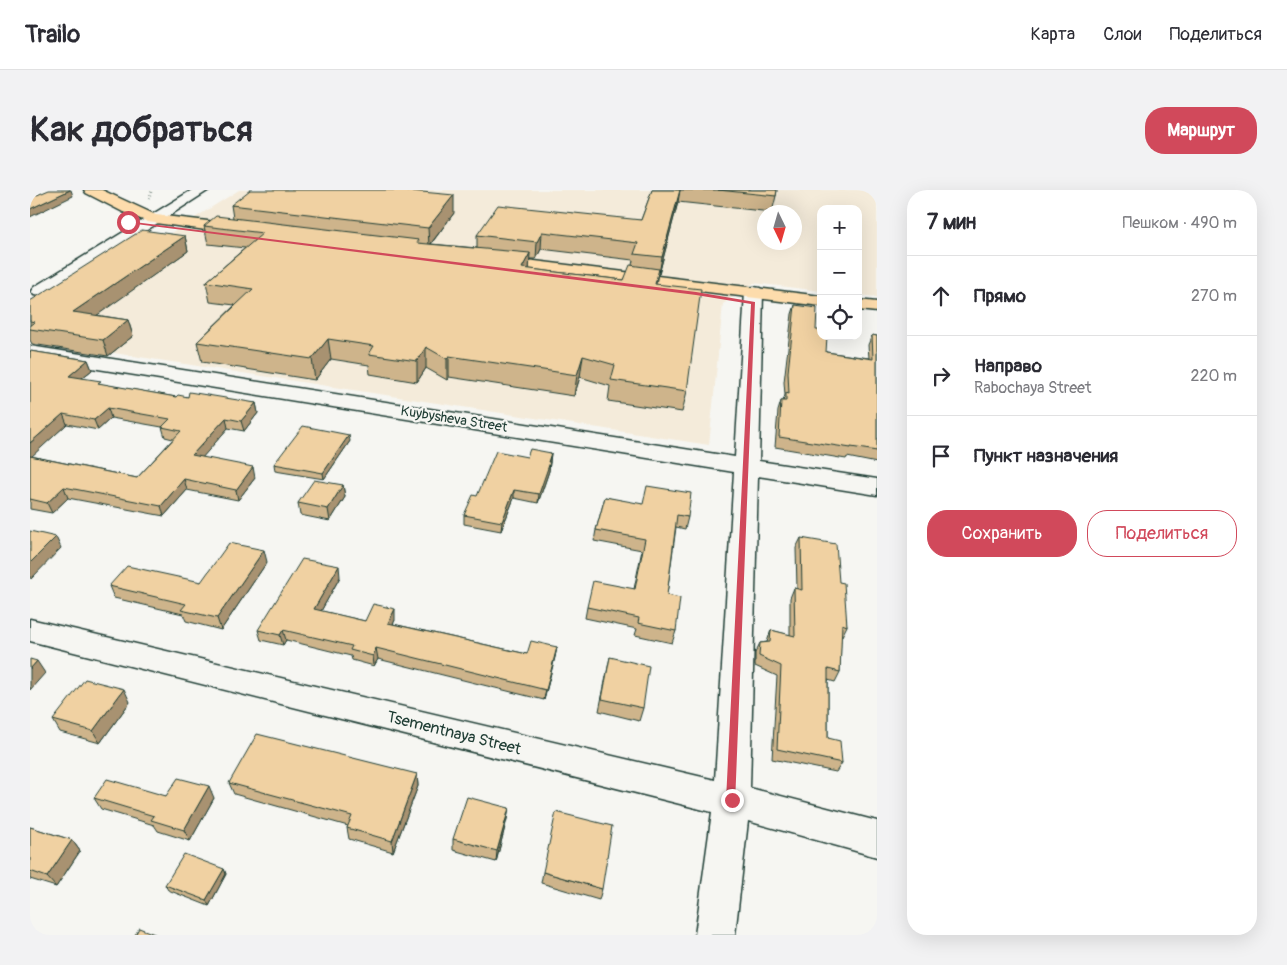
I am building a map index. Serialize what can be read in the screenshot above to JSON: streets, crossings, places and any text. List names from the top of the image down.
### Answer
{
  "streets": {
    "street": ["Kuybysheva Street", "Tsementnaya Street"]
  },
  "north": "bottom",
  "page": {
    "header": "Trailo",
    "nav": ["Карта", "Слои", "Поделиться"],
    "buttons": [
      "Маршрут",
      ["Сохранить", "Поделиться"]
    ],
    "title": "Как добраться",
    "heading": ["7 мин", "Пешком · 490 m"],
    "map_buttons": ["+", "−"],
    "list": [
      ["Прямо", "270 m"],
      ["Направо", "Rabochaya Street", "220 m"],
      "Пункт назначения"
    ]
  }
}
